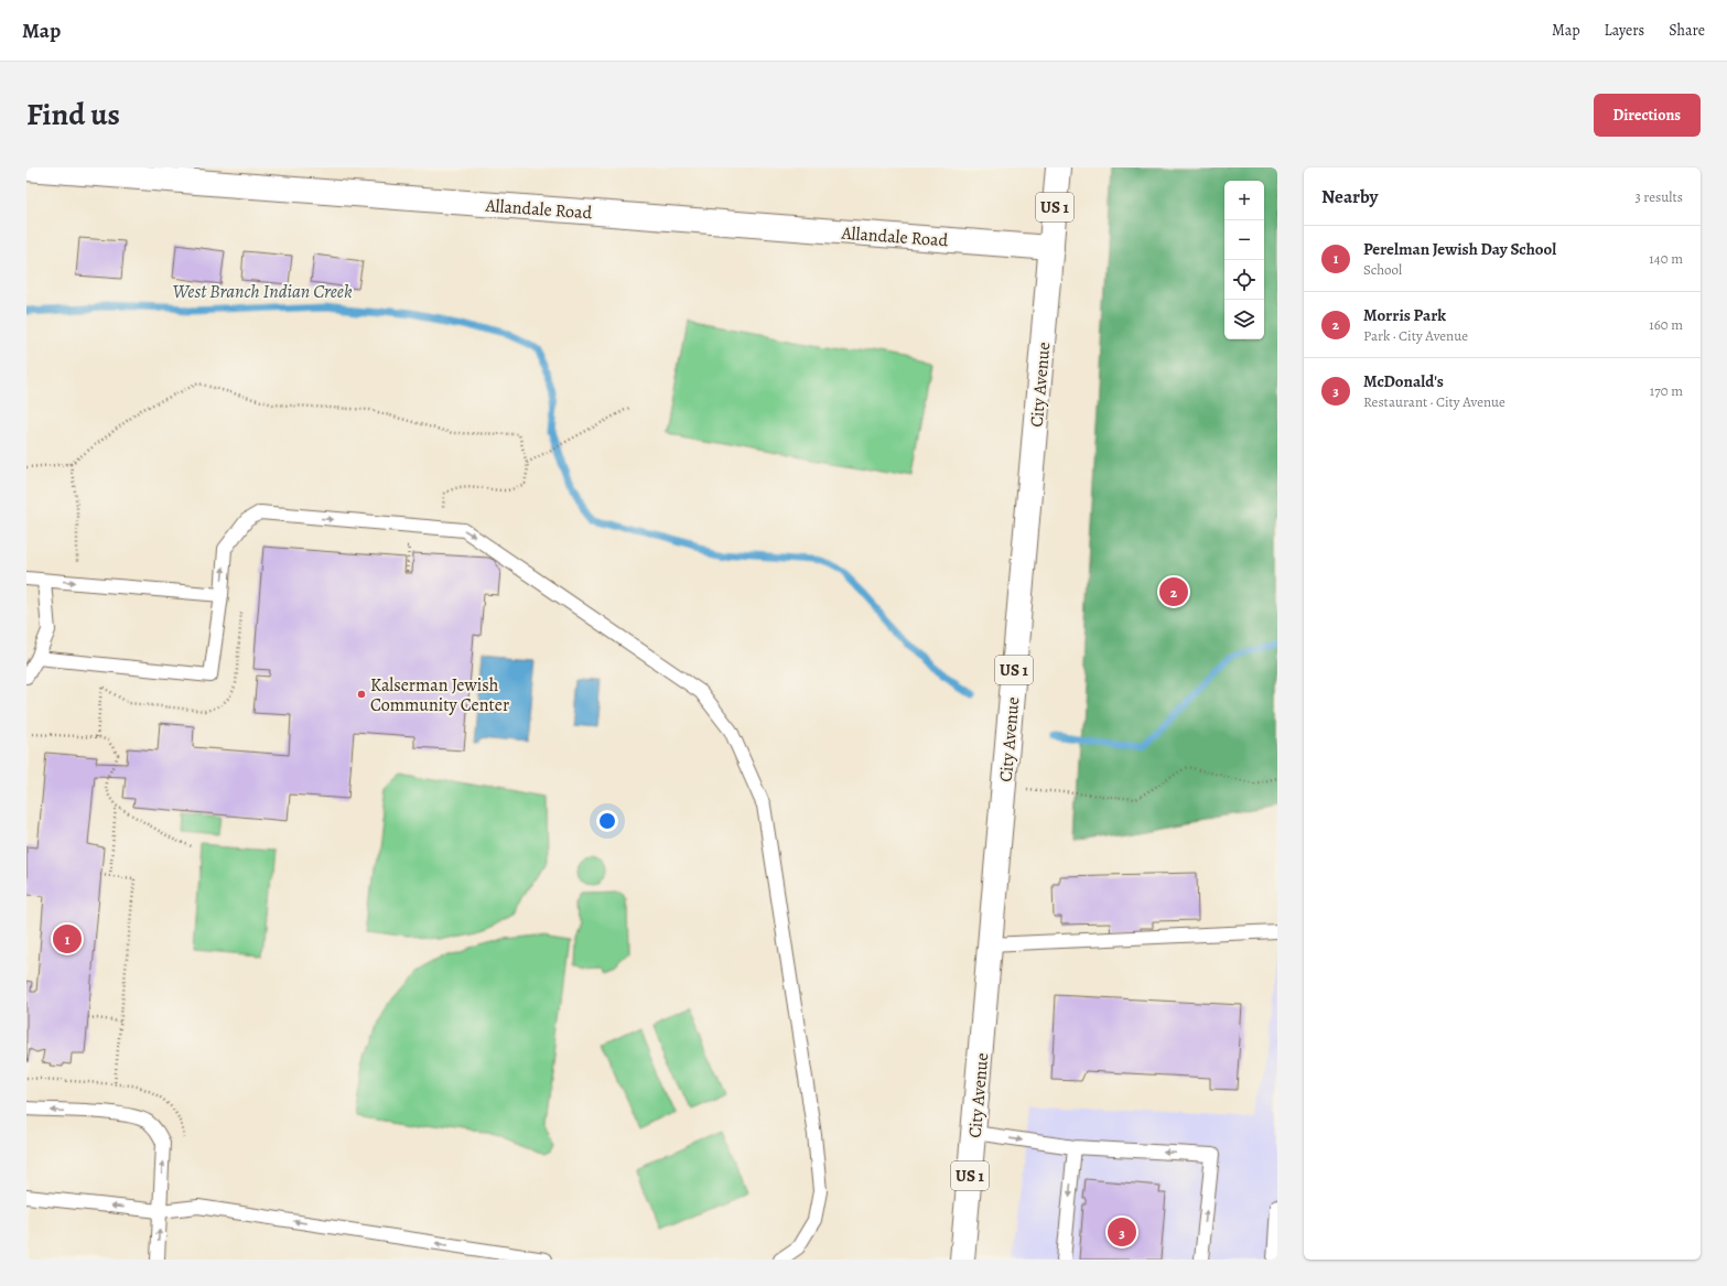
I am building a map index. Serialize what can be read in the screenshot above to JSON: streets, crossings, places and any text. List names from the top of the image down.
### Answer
{
  "streets": {
    "main road": ["US 1", "Allandale Road", "City Avenue"]
  },
  "crossings": [
    ["Allandale Road", "City Avenue"]
  ],
  "water": ["West Branch Indian Creek"],
  "places": ["Kalserman Jewish Community Center"],
  "page": {
    "header": "Map",
    "nav": ["Map", "Layers", "Share"],
    "title": "Find us",
    "buttons": "Directions",
    "heading": ["Nearby", "3 results"],
    "map_buttons": ["+", "−"],
    "list": [
      {
        "mark": "1",
        "name": "Perelman Jewish Day School",
        "note": "School",
        "value": "140 m"
      },
      {
        "mark": "2",
        "name": "Morris Park",
        "note": "Park · City Avenue",
        "value": "160 m"
      },
      {
        "mark": "3",
        "name": "McDonald's",
        "note": "Restaurant · City Avenue",
        "value": "170 m"
      }
    ],
    "pins": ["2", "1", "3"]
  }
}
